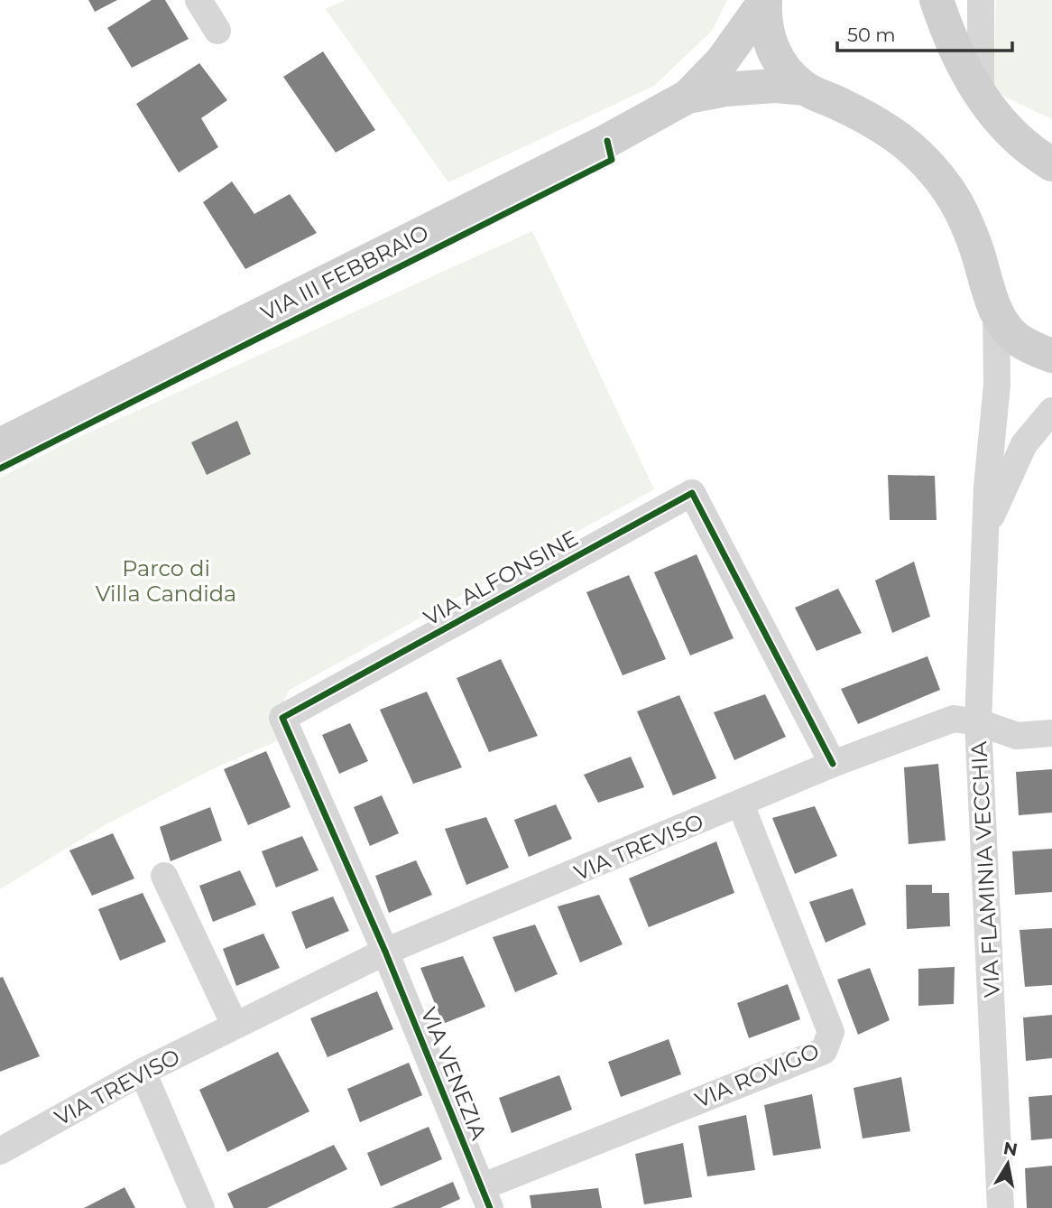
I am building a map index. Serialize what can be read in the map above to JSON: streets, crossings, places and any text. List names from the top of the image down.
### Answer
{
  "streets": {
    "main road": ["VIA III FEBBRAIO", "VIA FLAMINIA VECCHIA"],
    "street": [
      "VIA ALFONSINE",
      "VIA TREVISO",
      "VIA VENEZIA",
      "VIA ROVIGO"
    ]
  },
  "crossings": [
    ["VIA ALFONSINE", "VIA TREVISO"],
    ["VIA ALFONSINE", "VIA VENEZIA"],
    ["VIA TREVISO", "VIA FLAMINIA VECCHIA"],
    ["VIA TREVISO", "VIA VENEZIA"],
    ["VIA TREVISO", "VIA ROVIGO"],
    ["VIA VENEZIA", "VIA ROVIGO"]
  ],
  "parks": ["Parco di Villa Candida"],
  "scale_bar": "50 m",
  "north": "top"
}
